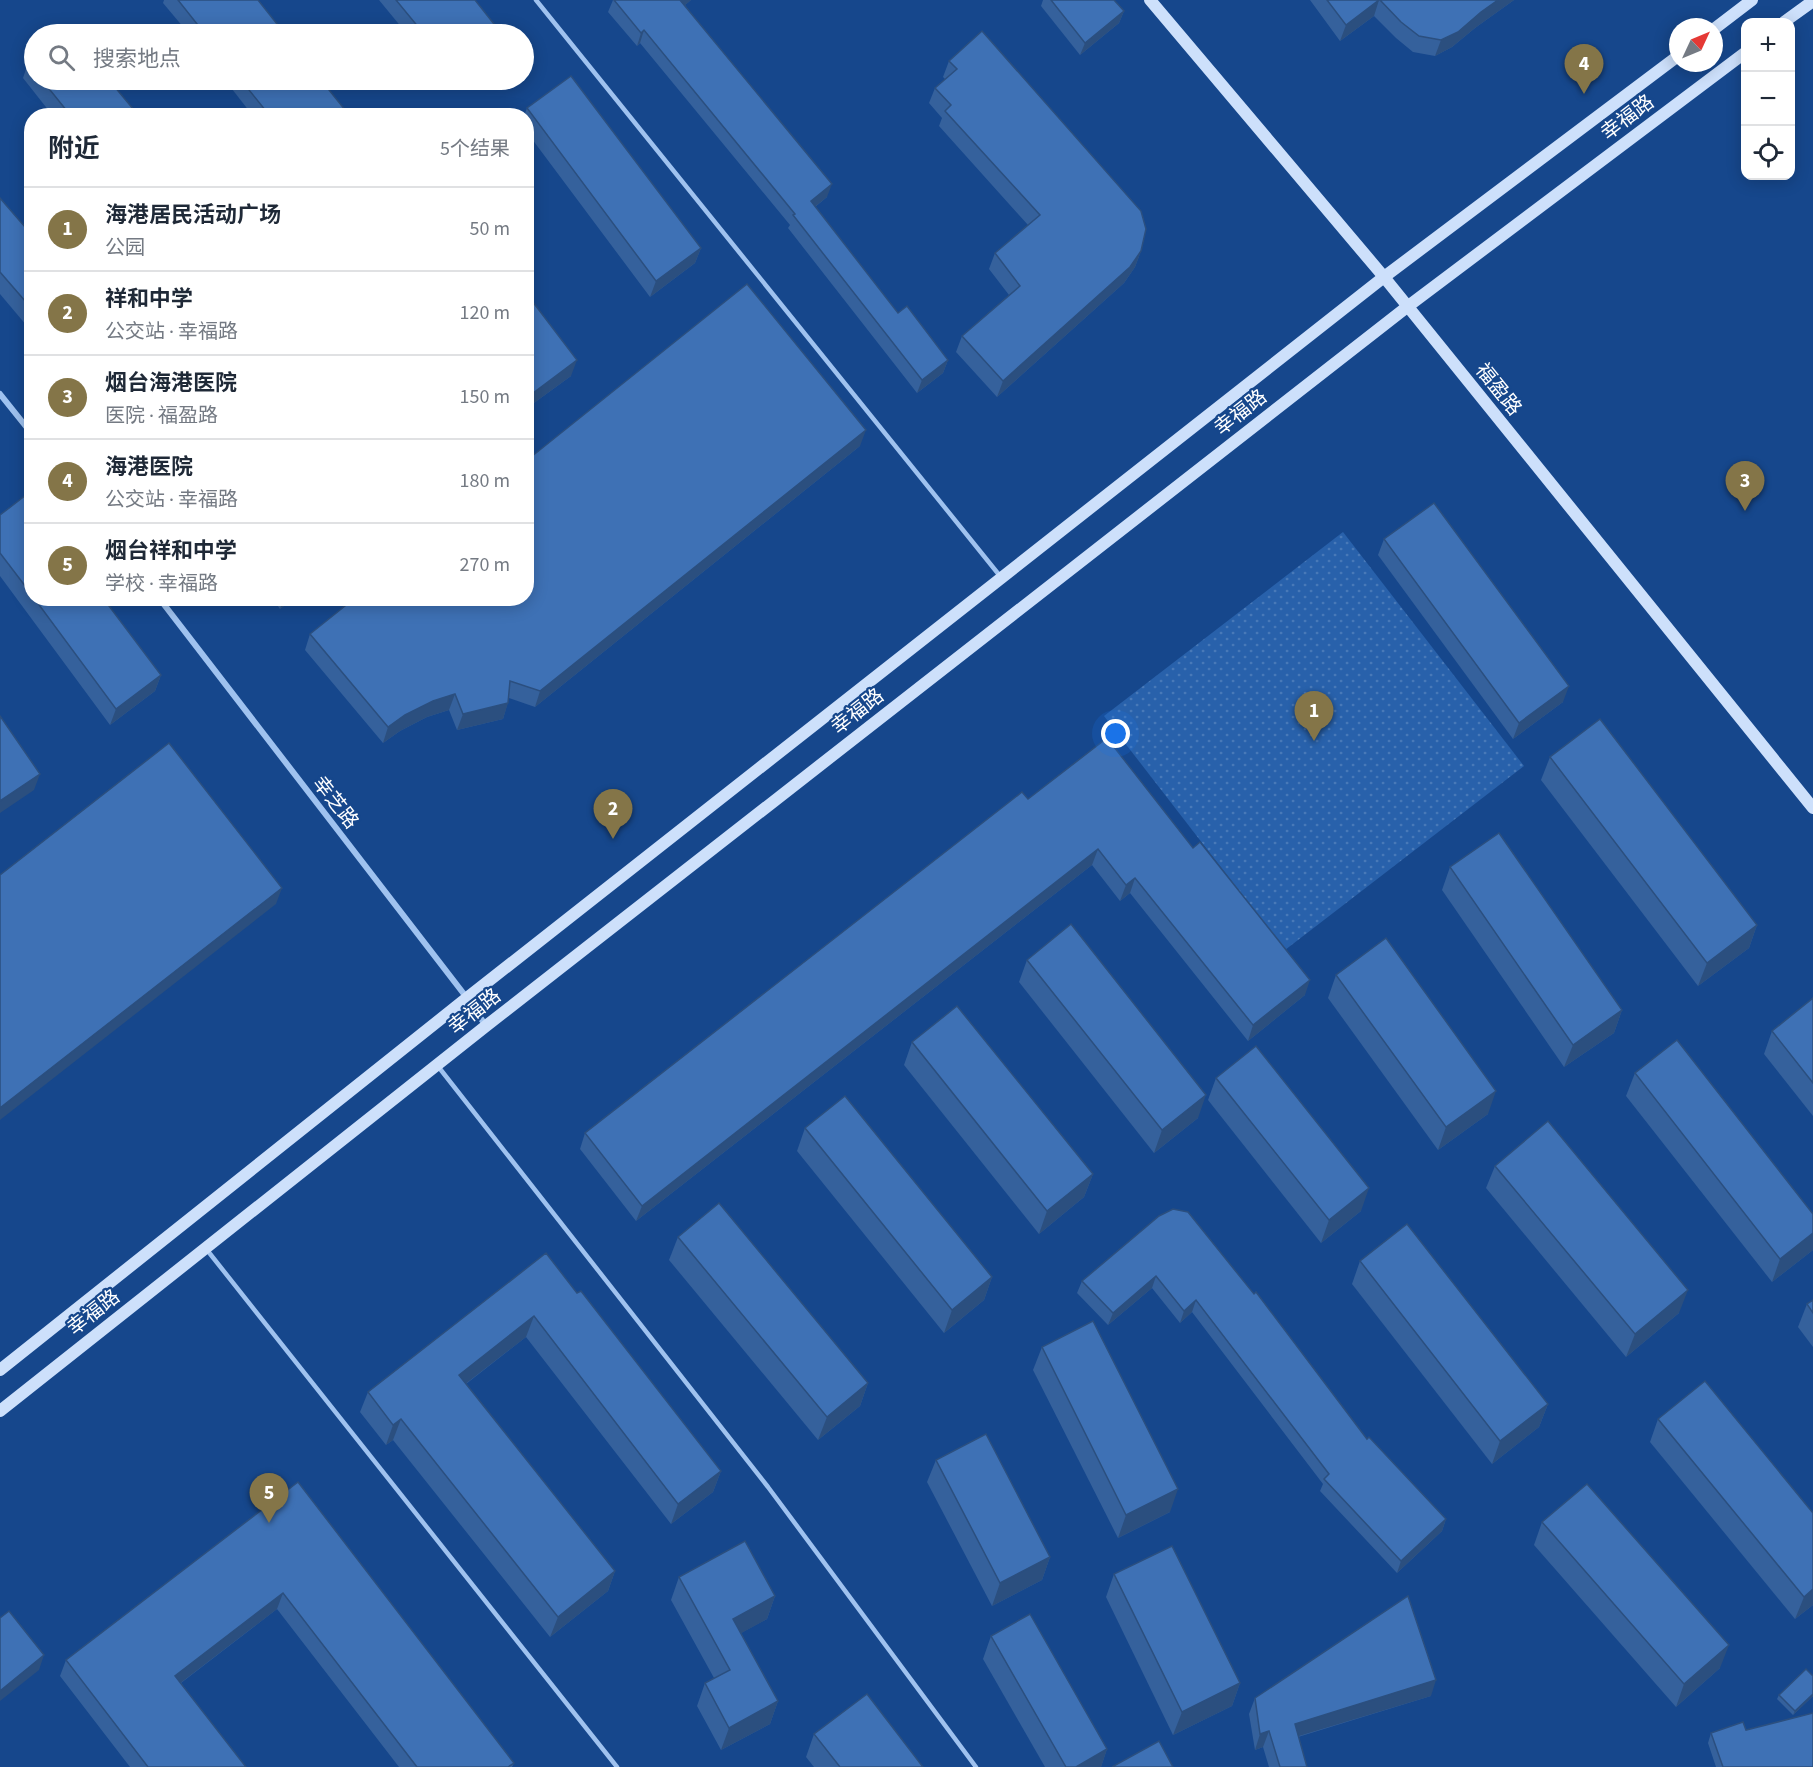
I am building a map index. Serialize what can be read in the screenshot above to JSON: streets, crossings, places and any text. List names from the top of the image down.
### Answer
{
  "streets": {
    "main road": ["幸福路", "福盈路"],
    "street": ["幸芝路"]
  },
  "crossings": [
    ["幸福路", "福盈路"],
    ["幸福路", "幸芝路"]
  ],
  "north": "top right",
  "page": {
    "map_buttons": ["+", "−"],
    "search": "搜索地点",
    "pins": [
      "4",
      "3",
      "1",
      "2",
      "5"
    ],
    "heading": ["附近", "5个结果"],
    "list": [
      {
        "mark": "1",
        "name": "海港居民活动广场",
        "note": "公园",
        "value": "50 m"
      },
      {
        "mark": "2",
        "name": "祥和中学",
        "note": "公交站 · 幸福路",
        "value": "120 m"
      },
      {
        "mark": "3",
        "name": "烟台海港医院",
        "note": "医院 · 福盈路",
        "value": "150 m"
      },
      {
        "mark": "4",
        "name": "海港医院",
        "note": "公交站 · 幸福路",
        "value": "180 m"
      },
      {
        "mark": "5",
        "name": "烟台祥和中学",
        "note": "学校 · 幸福路",
        "value": "270 m"
      }
    ]
  }
}
